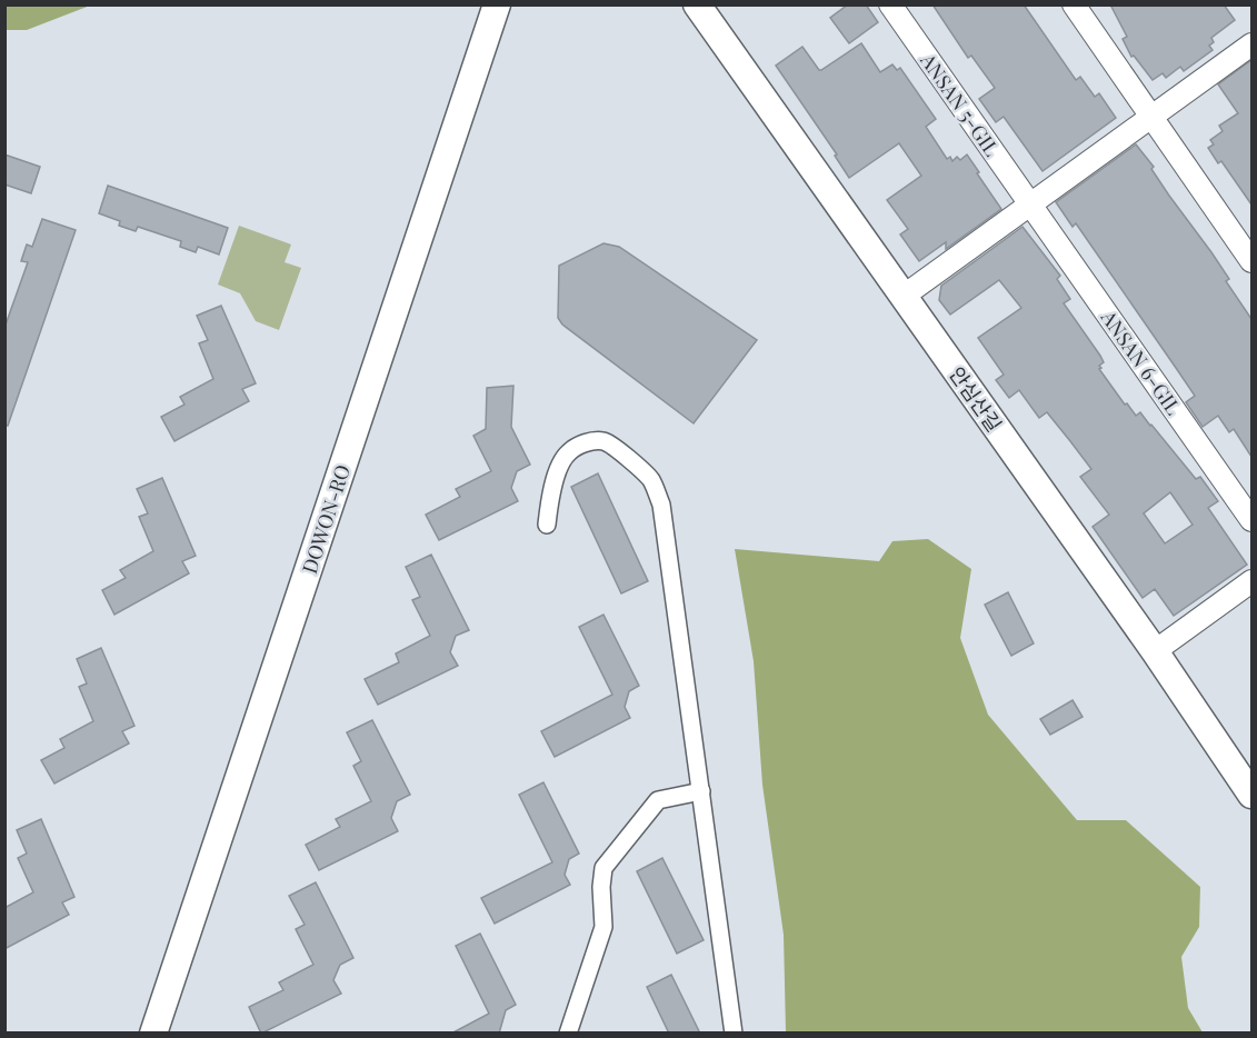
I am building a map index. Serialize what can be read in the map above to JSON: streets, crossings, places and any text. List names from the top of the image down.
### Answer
{
  "streets": {
    "street": [
      "ANSAN 5-GIL",
      "ANSAN 6-GIL",
      "안심산길",
      "DOWON-RO"
    ]
  },
  "crossings": [
    ["ANSAN 5-GIL", "ANSAN 6-GIL"]
  ]
}
